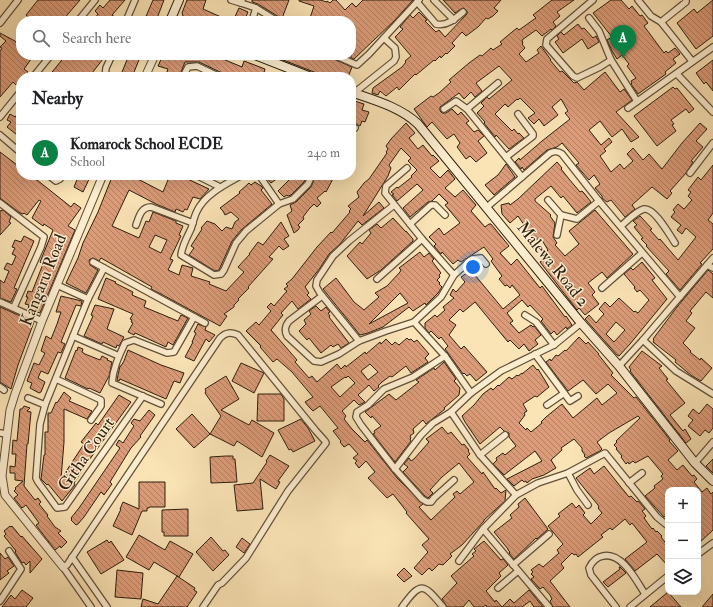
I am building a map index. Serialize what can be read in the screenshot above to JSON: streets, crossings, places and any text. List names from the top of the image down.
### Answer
{
  "streets": {
    "main road": ["Malewa Road 2"],
    "street": ["Kangaru Road", "Githa Court"]
  },
  "page": {
    "search": "Search here",
    "pins": "A",
    "heading": "Nearby",
    "list": [
      {
        "mark": "A",
        "name": "Komarock School ECDE",
        "note": "School",
        "value": "240 m"
      }
    ],
    "map_buttons": ["+", "−"]
  }
}
